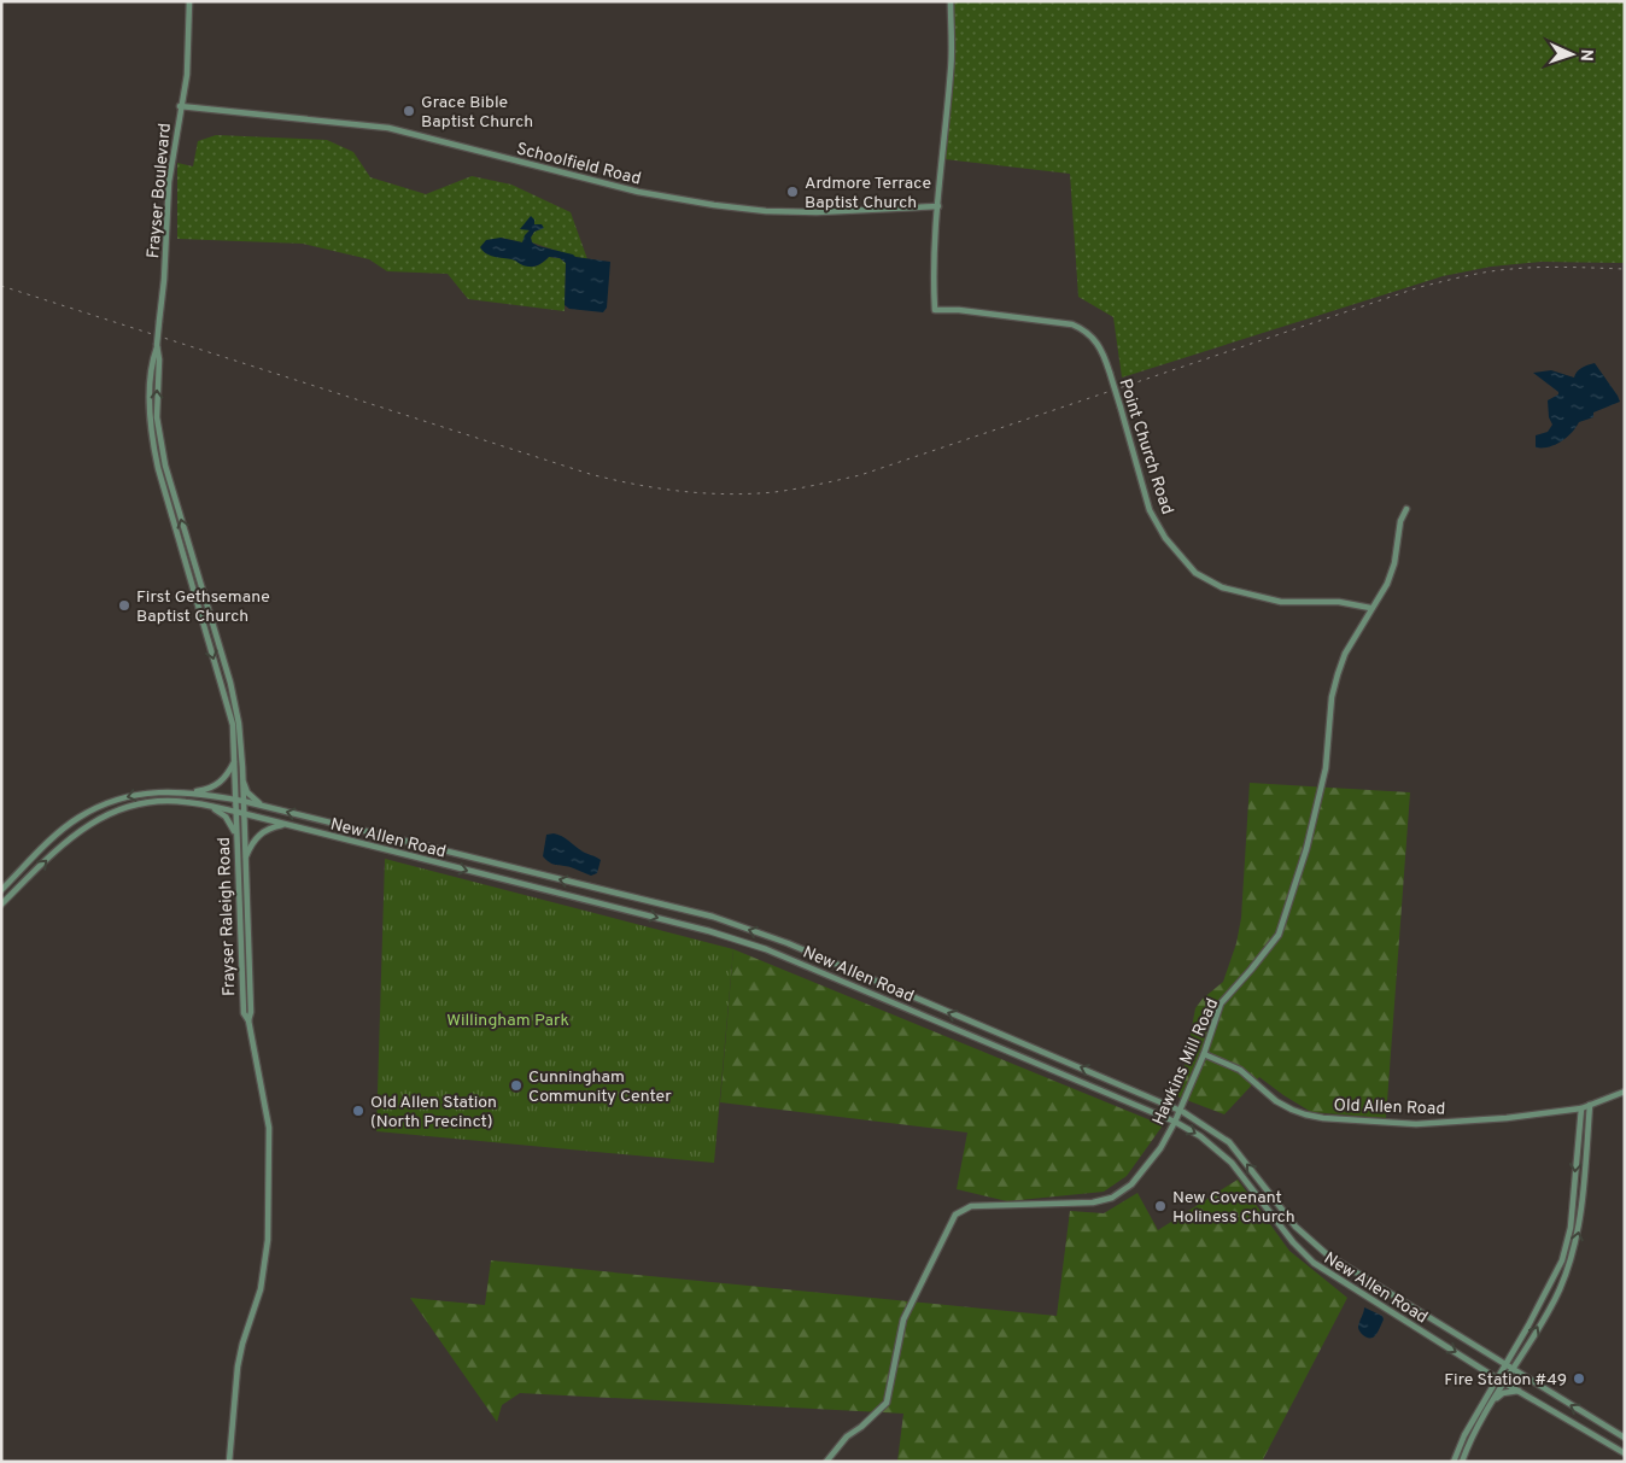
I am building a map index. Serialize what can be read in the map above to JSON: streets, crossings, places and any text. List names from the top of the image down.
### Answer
{
  "streets": {
    "main road": [
      "Schoolfield Road",
      "Frayser Boulevard",
      "Point Church Road",
      "New Allen Road",
      "Frayser Raleigh Road",
      "Hawkins Mill Road",
      "Old Allen Road"
    ]
  },
  "crossings": [
    ["Schoolfield Road", "Frayser Boulevard"],
    ["Schoolfield Road", "Point Church Road"],
    ["Frayser Boulevard", "Frayser Raleigh Road"],
    ["Point Church Road", "Hawkins Mill Road"],
    ["New Allen Road", "Frayser Raleigh Road"],
    ["New Allen Road", "Hawkins Mill Road"],
    ["Hawkins Mill Road", "Old Allen Road"]
  ],
  "parks": ["Willingham Park"],
  "places": [
    "Grace Bible Baptist Church",
    "Ardmore Terrace Baptist Church",
    "First Gethsemane Baptist Church",
    "Cunningham Community Center",
    "Old Allen Station (North Precinct)",
    "New Covenant Holiness Church",
    "Fire Station #49"
  ],
  "north": "right"
}
